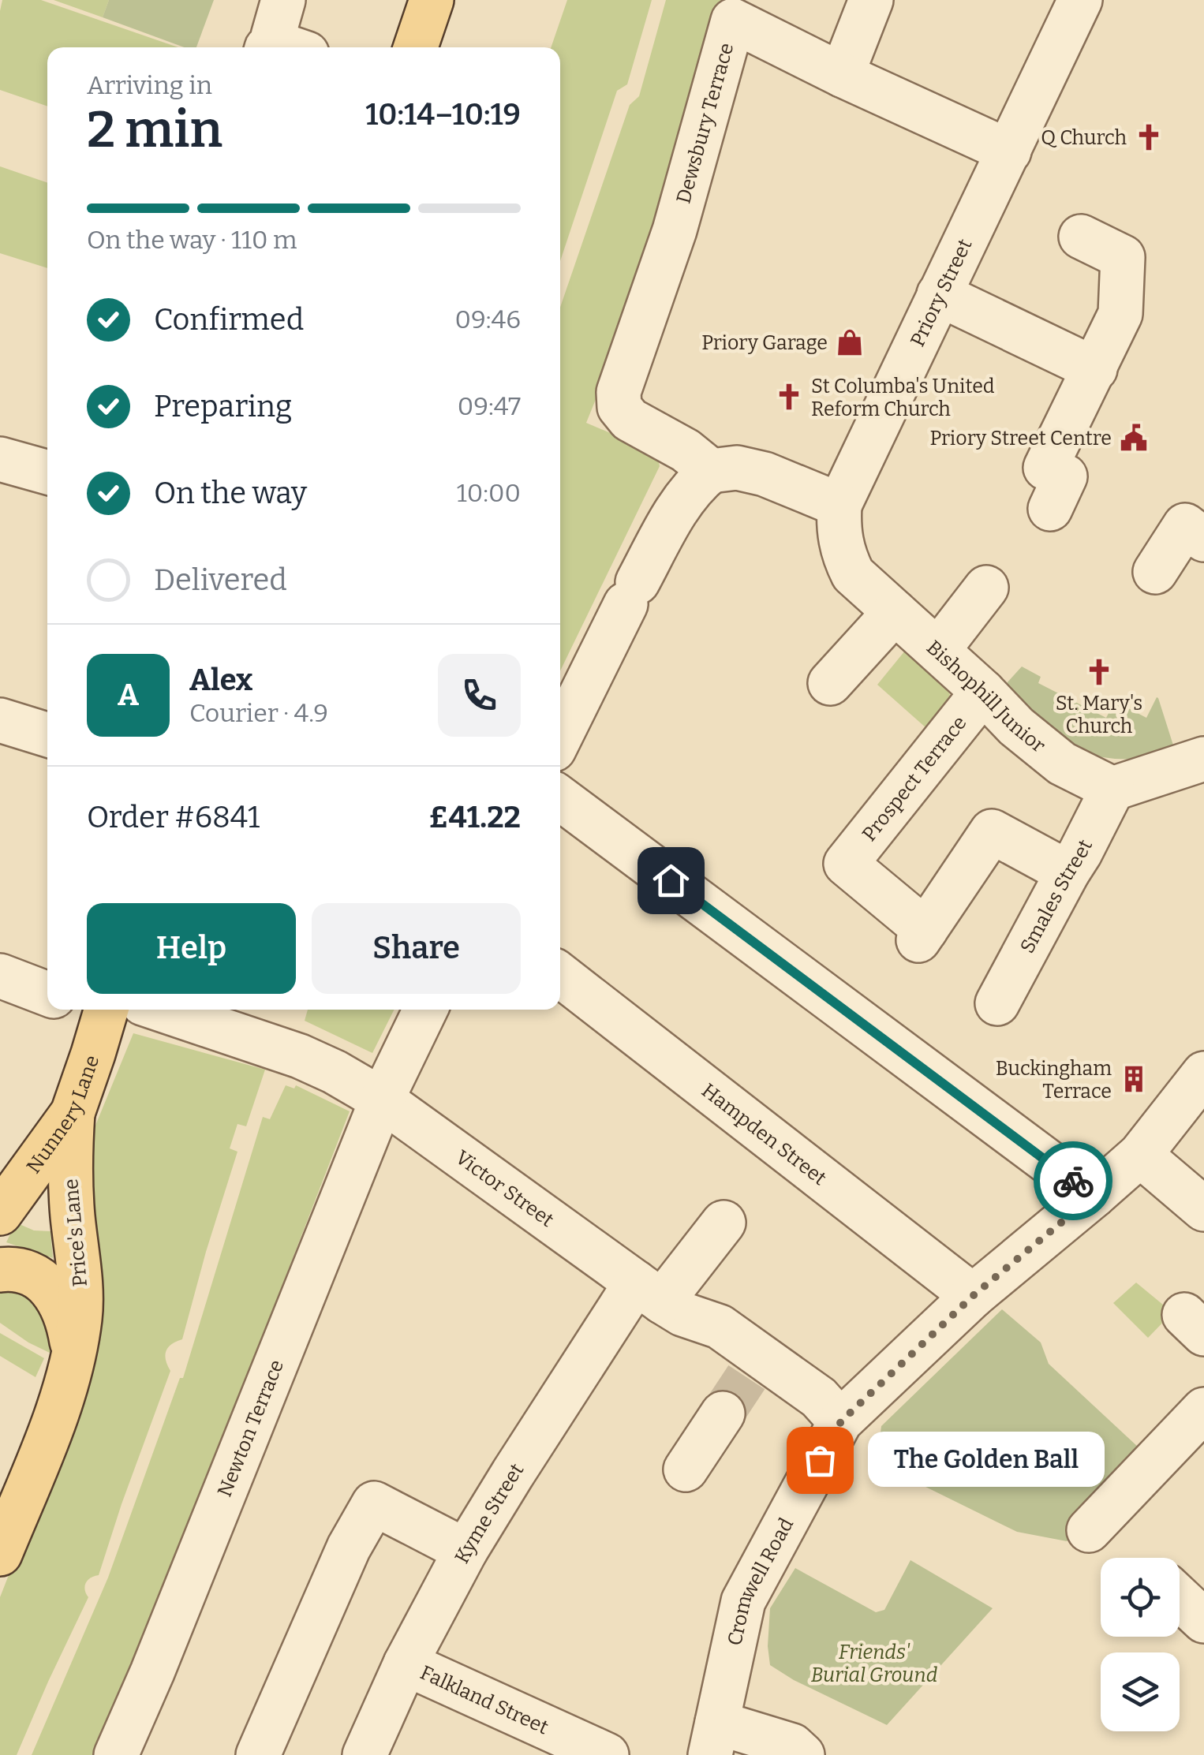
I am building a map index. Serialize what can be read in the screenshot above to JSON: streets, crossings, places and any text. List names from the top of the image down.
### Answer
{
  "streets": {
    "main road": ["Nunnery Lane", "Price's Lane"],
    "street": [
      "Dewsbury Terrace",
      "Priory Street",
      "Bishophill Junior",
      "Prospect Terrace",
      "Smales Street",
      "Hampden Street",
      "Victor Street",
      "Newton Terrace",
      "Kyme Street",
      "Cromwell Road",
      "Falkland Street"
    ]
  },
  "crossings": [
    ["Dewsbury Terrace", "Priory Street"],
    ["Priory Street", "Bishophill Junior"],
    ["Bishophill Junior", "Prospect Terrace"],
    ["Bishophill Junior", "Smales Street"],
    ["Prospect Terrace", "Smales Street"],
    ["Nunnery Lane", "Price's Lane"],
    ["Hampden Street", "Cromwell Road"],
    ["Victor Street", "Newton Terrace"],
    ["Victor Street", "Kyme Street"],
    ["Victor Street", "Cromwell Road"],
    ["Kyme Street", "Falkland Street"]
  ],
  "parks": ["Friends' Burial Ground"],
  "places": {
    "church": ["Q Church", "St Columba's United Reform Church", "St. Mary's Church"],
    "shop": ["Priory Garage"],
    "public building": ["Priory Street Centre"],
    "building": ["Buckingham Terrace"],
    "other": ["The Golden Ball"]
  },
  "page": {
    "heading": ["2 min", "Arriving in", "10:14–10:19"],
    "panel": [
      "Alex",
      "Courier · 4.9",
      "Order #6841",
      "£41.22"
    ],
    "bar": "On the way · 110 m",
    "list": [
      ["Confirmed", "09:46"],
      ["Preparing", "09:47"],
      ["On the way", "10:00"],
      "Delivered"
    ],
    "round": "A",
    "buttons": ["Help", "Share"],
    "bubble": "The Golden Ball"
  }
}
